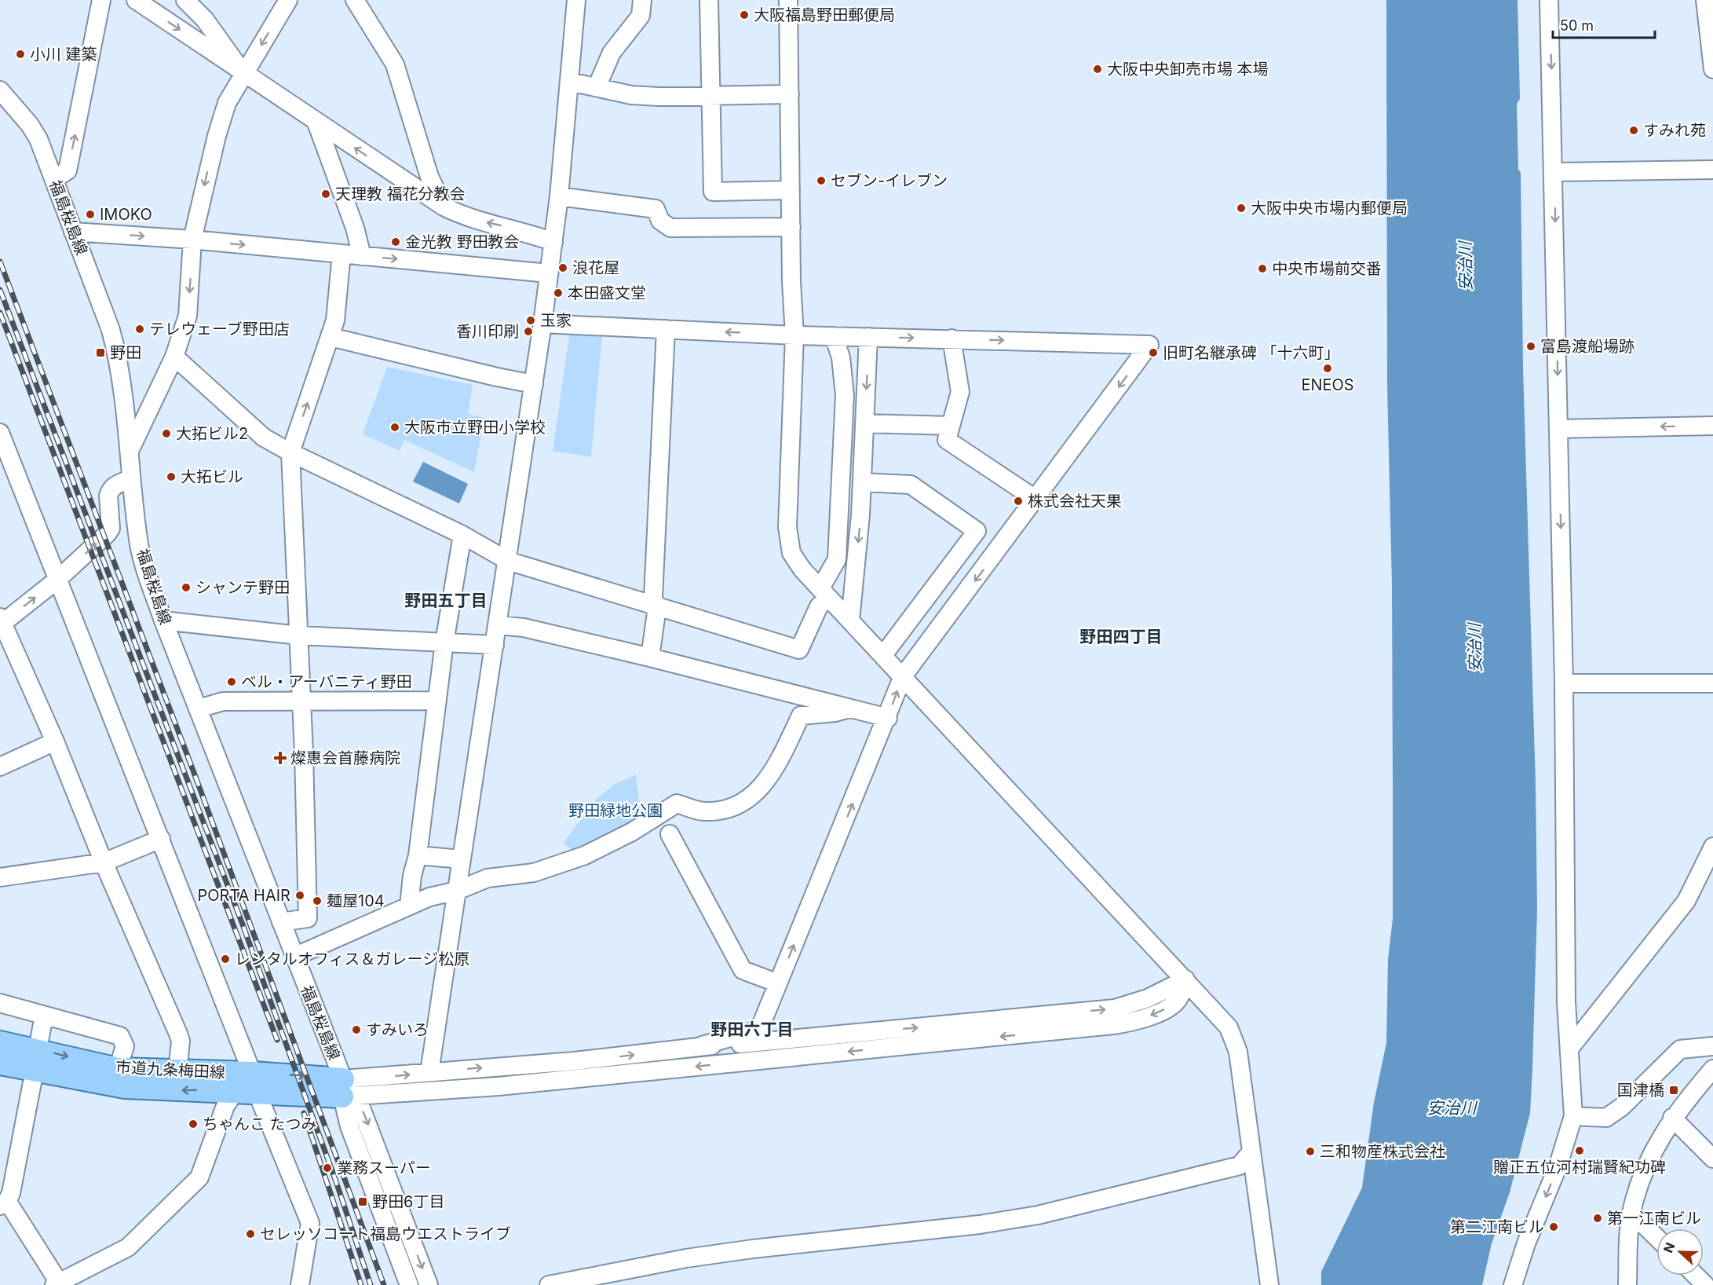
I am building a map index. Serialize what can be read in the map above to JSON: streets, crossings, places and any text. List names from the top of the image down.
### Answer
{
  "streets": {
    "main road": ["市道九条梅田線"],
    "street": ["福島桜島線"]
  },
  "crossings": [
    ["福島桜島線", "市道九条梅田線"]
  ],
  "districts": ["野田五丁目", "野田四丁目", "野田六丁目"],
  "water": ["安治川"],
  "parks": ["野田緑地公園"],
  "places": {
    "other": [
      "大阪福島野田郵便局",
      "小川 建築",
      "大阪中央卸売市場 本場",
      "すみれ苑",
      "セブン-イレブン",
      "天理教 福花分教会",
      "大阪中央市場内郵便局",
      "IMOKO",
      "金光教 野田教会",
      "浪花屋",
      "中央市場前交番",
      "本田盛文堂",
      "玉家",
      "テレウェーブ野田店",
      "香川印刷",
      "富島渡船場跡",
      "旧町名継承碑 「十六町」",
      "ENEOS",
      "大阪市立野田小学校",
      "大拓ビル2",
      "大拓ビル",
      "株式会社天果",
      "シャンテ野田",
      "ベル・アーバニティ野田",
      "PORTA HAIR",
      "麺屋104",
      "レンタルオフィス＆ガレージ松原",
      "すみいろ",
      "ちゃんこ たつみ",
      "贈正五位河村瑞賢紀功碑",
      "三和物産株式会社",
      "業務スーパー",
      "第一江南ビル",
      "第二江南ビル",
      "セレッソコート福島ウエストライブ"
    ],
    "transit": ["野田", "国津橋", "野田6丁目"],
    "health": ["燦惠会首藤病院"]
  },
  "scale_bar": "50 m",
  "north": "left"
}
